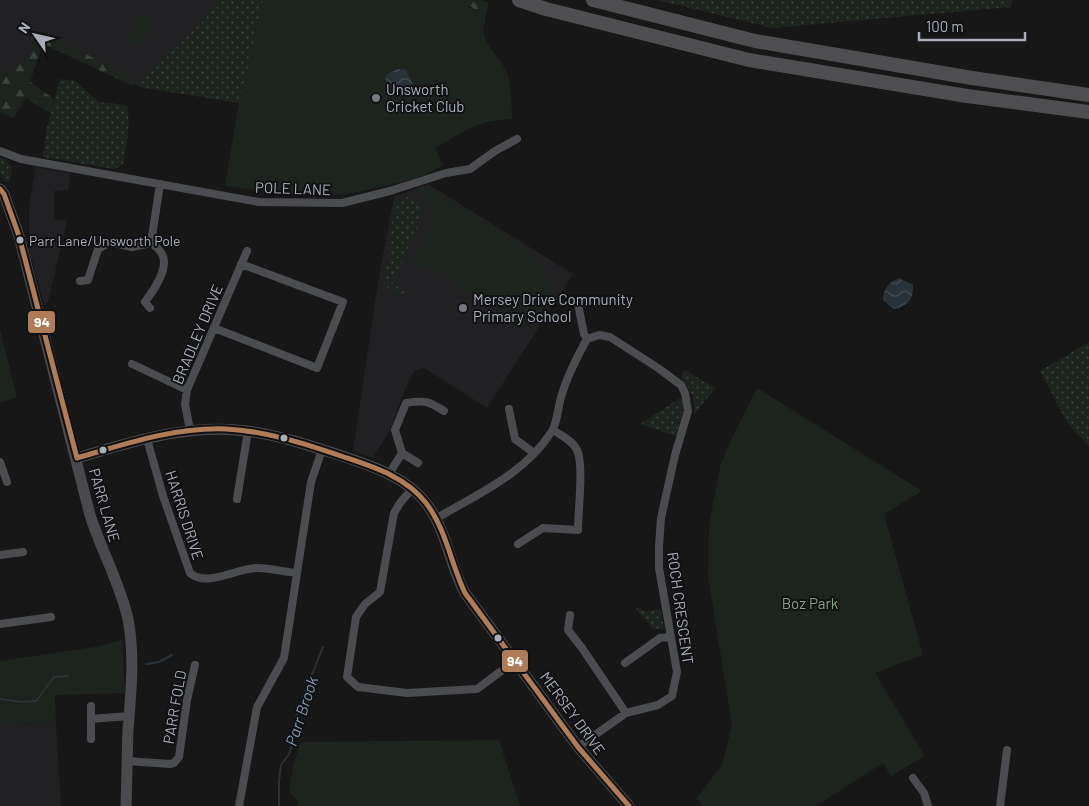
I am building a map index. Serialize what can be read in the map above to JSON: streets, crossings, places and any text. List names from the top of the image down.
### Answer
{
  "streets": {
    "street": [
      "POLE LANE",
      "BRADLEY DRIVE",
      "PARR LANE",
      "HARRIS DRIVE",
      "ROCH CRESCENT",
      "PARR FOLD",
      "MERSEY DRIVE"
    ]
  },
  "crossings": [
    ["BRADLEY DRIVE", "MERSEY DRIVE"],
    ["PARR LANE", "PARR FOLD"],
    ["PARR LANE", "MERSEY DRIVE"],
    ["HARRIS DRIVE", "MERSEY DRIVE"],
    ["ROCH CRESCENT", "MERSEY DRIVE"]
  ],
  "water": ["Parr Brook"],
  "parks": ["Boz Park"],
  "places": ["Unsworth Cricket Club", "Parr Lane/Unsworth Pole", "Mersey Drive Community Primary School"],
  "lines": ["transit line 94"],
  "scale_bar": "100 m",
  "north": "top left"
}
